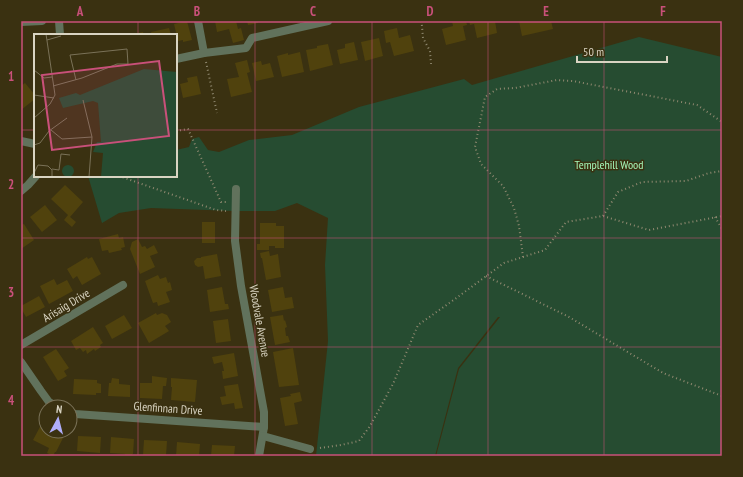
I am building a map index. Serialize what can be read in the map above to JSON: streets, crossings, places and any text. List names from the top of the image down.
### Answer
{
  "streets": {
    "street": ["Arisaig Drive", "Woodvale Avenue", "Glenfinnan Drive"]
  },
  "crossings": [
    ["Woodvale Avenue", "Glenfinnan Drive"]
  ],
  "parks": ["Templehill Wood"],
  "scale_bar": "50 m",
  "north": "top",
  "grid": {
    "columns": [
      "A",
      "B",
      "C",
      "D",
      "E",
      "F"
    ],
    "rows": [
      "1",
      "2",
      "3",
      "4"
    ]
  }
}
